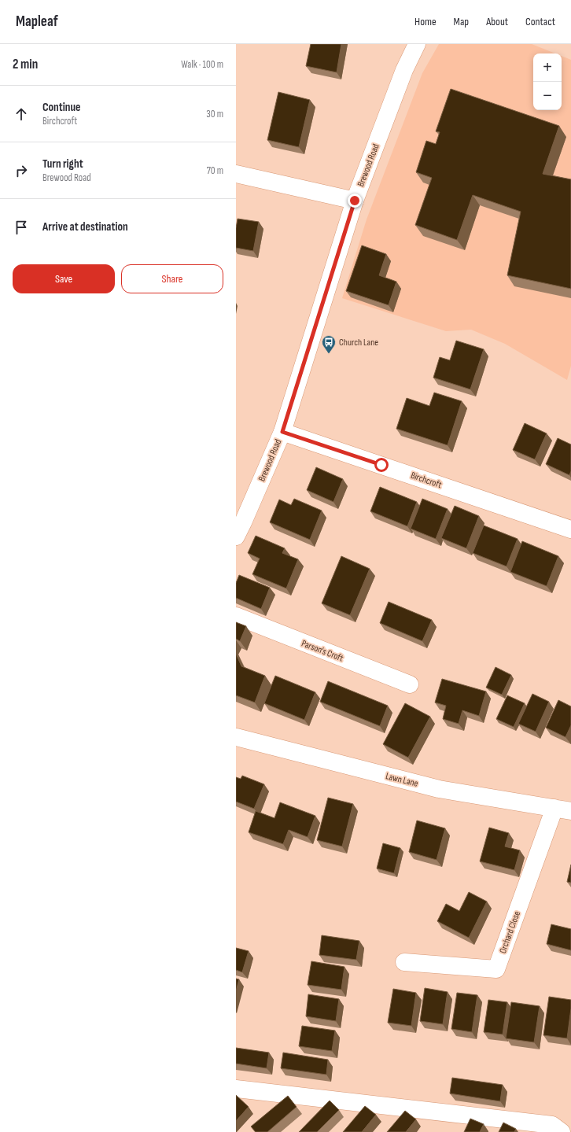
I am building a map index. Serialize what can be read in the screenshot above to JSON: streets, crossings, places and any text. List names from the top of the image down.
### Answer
{
  "streets": {
    "street": [
      "Brewood Road",
      "Birchcroft",
      "Parson's Croft",
      "Lawn Lane",
      "Orchard Close"
    ]
  },
  "crossings": [
    ["Brewood Road", "Birchcroft"],
    ["Lawn Lane", "Orchard Close"]
  ],
  "places": {
    "bus stop": ["Church Lane"]
  },
  "page": {
    "header": "Mapleaf",
    "nav": [
      "Home",
      "Map",
      "About",
      "Contact"
    ],
    "heading": ["2 min", "Walk · 100 m"],
    "map_buttons": ["+", "−"],
    "list": [
      ["Continue", "Birchcroft", "30 m"],
      ["Turn right", "Brewood Road", "70 m"],
      "Arrive at destination"
    ],
    "buttons": ["Save", "Share"]
  }
}
